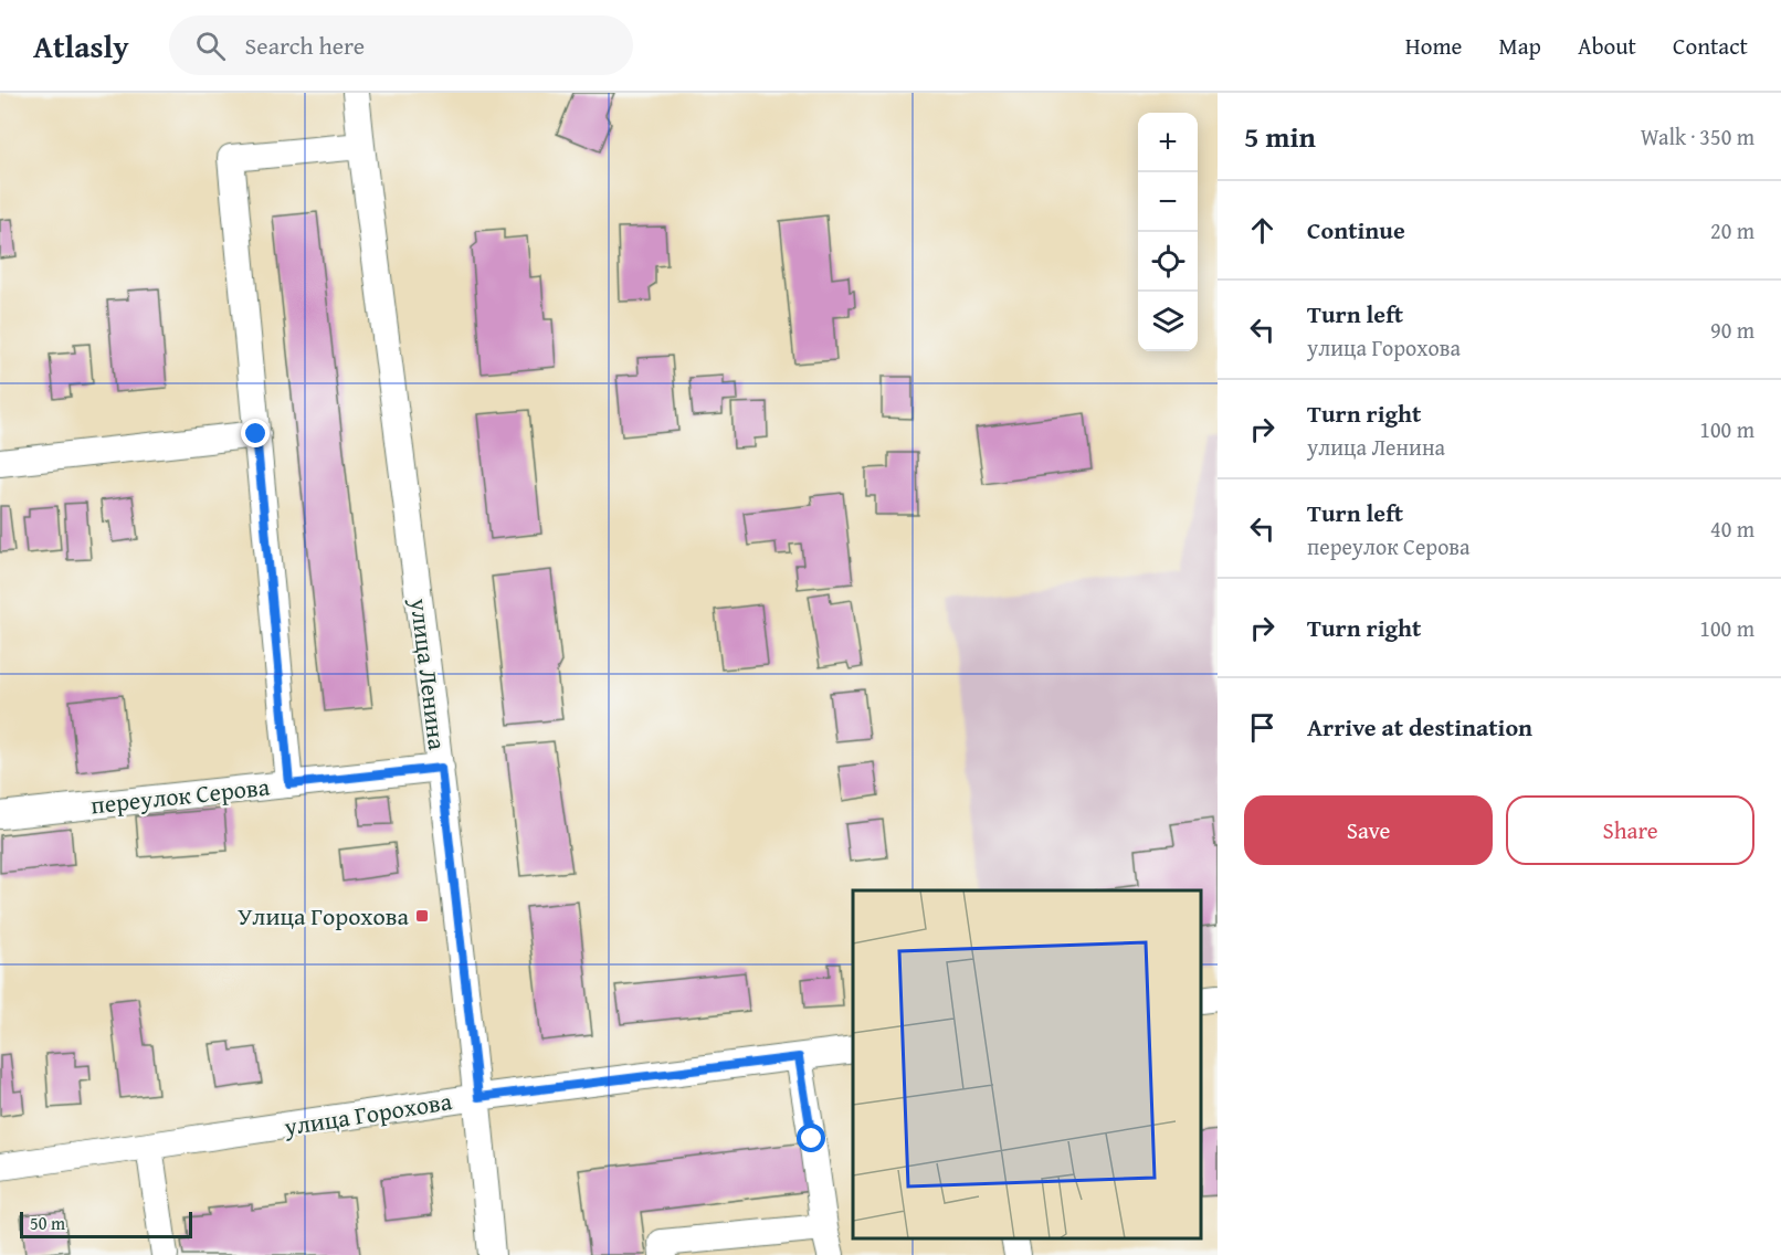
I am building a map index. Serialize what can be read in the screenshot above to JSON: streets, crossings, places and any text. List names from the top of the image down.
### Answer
{
  "streets": {
    "street": ["улица Ленина", "переулок Серова", "улица Горохова"]
  },
  "crossings": [
    ["улица Ленина", "переулок Серова"],
    ["улица Ленина", "улица Горохова"]
  ],
  "places": {
    "transit": ["Улица Горохова"]
  },
  "scale_bar": "50 m",
  "page": {
    "header": "Atlasly",
    "search": "Search here",
    "nav": [
      "Home",
      "Map",
      "About",
      "Contact"
    ],
    "heading": ["5 min", "Walk · 350 m"],
    "map_buttons": ["+", "−"],
    "list": [
      ["Continue", "20 m"],
      ["Turn left", "улица Горохова", "90 m"],
      ["Turn right", "улица Ленина", "100 m"],
      ["Turn left", "переулок Серова", "40 m"],
      ["Turn right", "100 m"],
      "Arrive at destination"
    ],
    "buttons": ["Save", "Share"],
    "scale": "50 m"
  }
}
